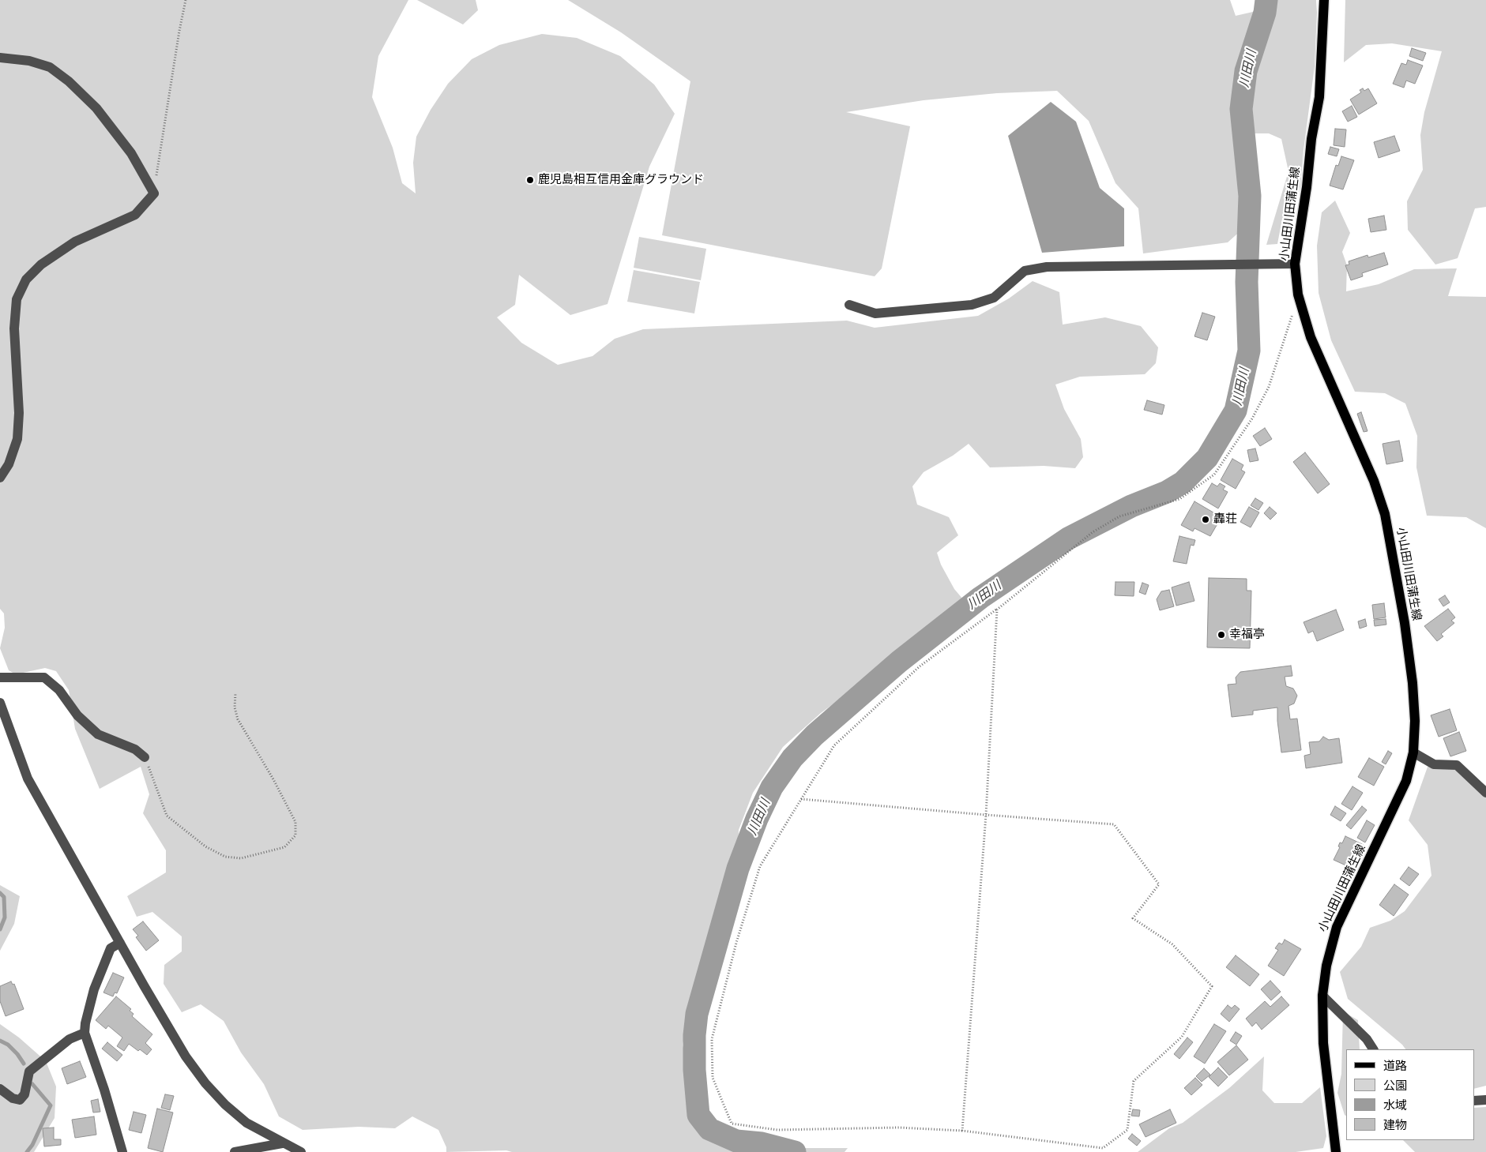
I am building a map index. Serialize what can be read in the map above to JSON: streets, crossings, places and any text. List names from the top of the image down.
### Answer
{
  "streets": {
    "main road": ["小山田川田蒲生線"]
  },
  "water": ["川田川"],
  "places": ["鹿児島相互信用金庫グラウンド", "轟荘", "幸福亭"],
  "legend": [
    "道路",
    "公園",
    "水域",
    "建物"
  ]
}
